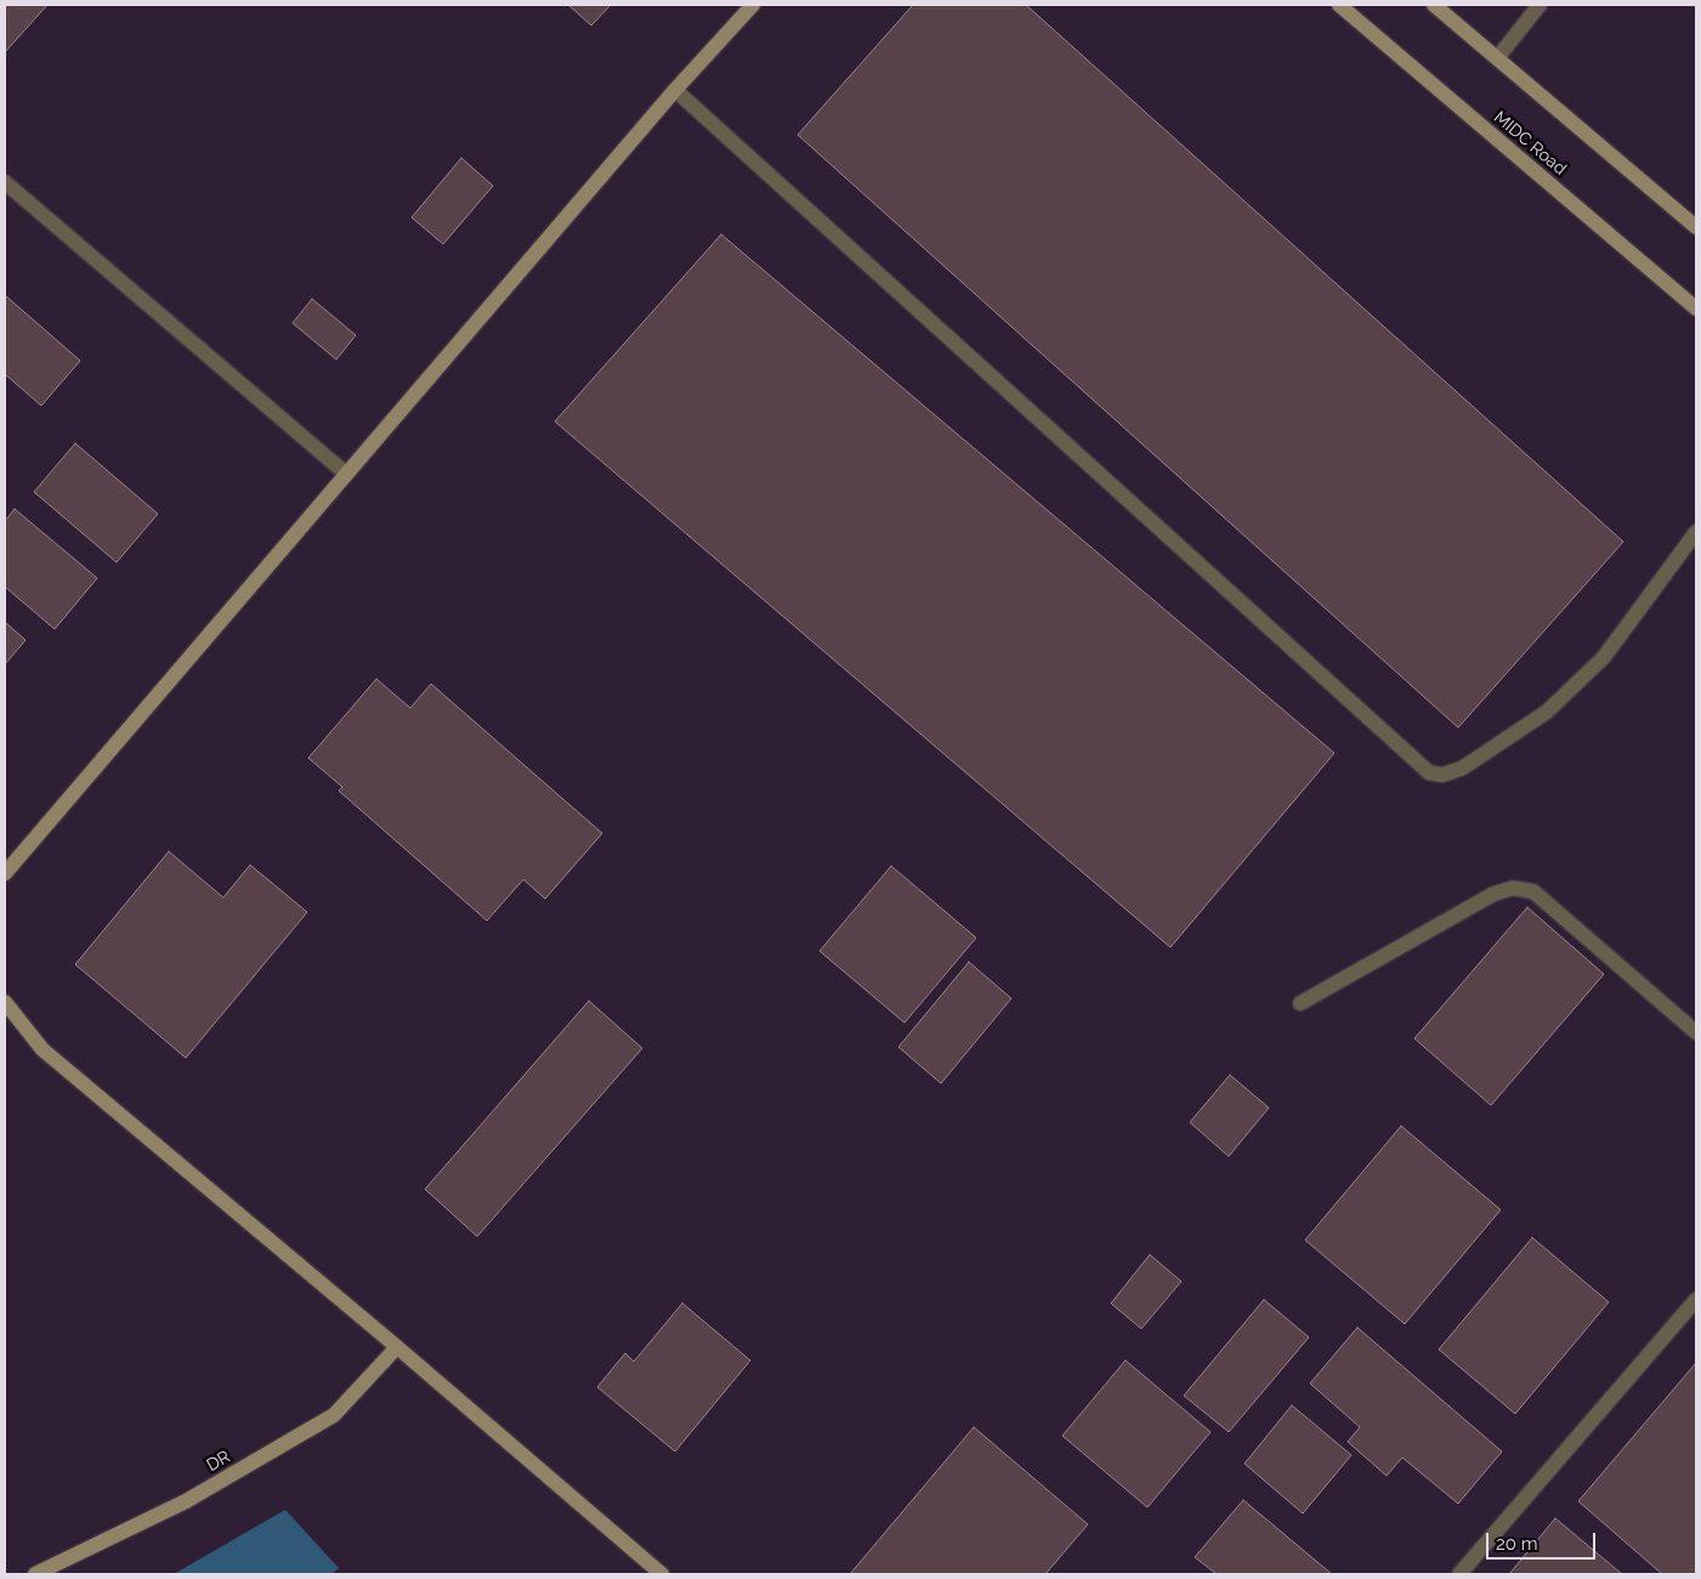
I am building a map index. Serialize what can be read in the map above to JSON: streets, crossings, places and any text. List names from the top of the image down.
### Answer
{
  "streets": {
    "street": ["MIDC Road", "DR"]
  },
  "scale_bar": "20 m"
}
